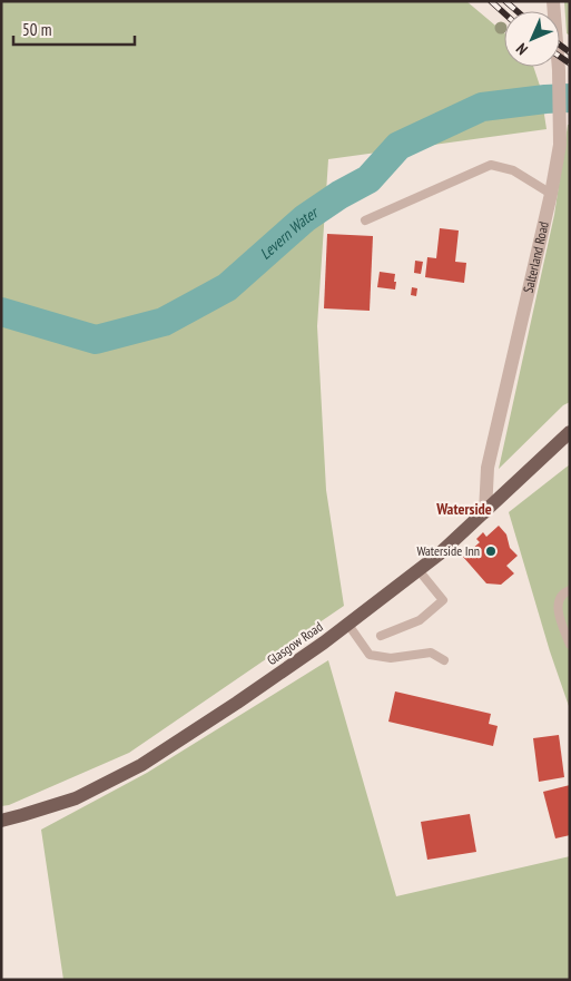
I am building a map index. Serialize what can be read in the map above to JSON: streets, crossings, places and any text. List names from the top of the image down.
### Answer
{
  "streets": {
    "main road": ["Glasgow Road"],
    "street": ["Salterland Road"]
  },
  "crossings": [
    ["Salterland Road", "Glasgow Road"]
  ],
  "districts": ["Waterside"],
  "water": ["Levern Water"],
  "places": ["Waterside Inn"],
  "scale_bar": "50 m",
  "north": "bottom left"
}
